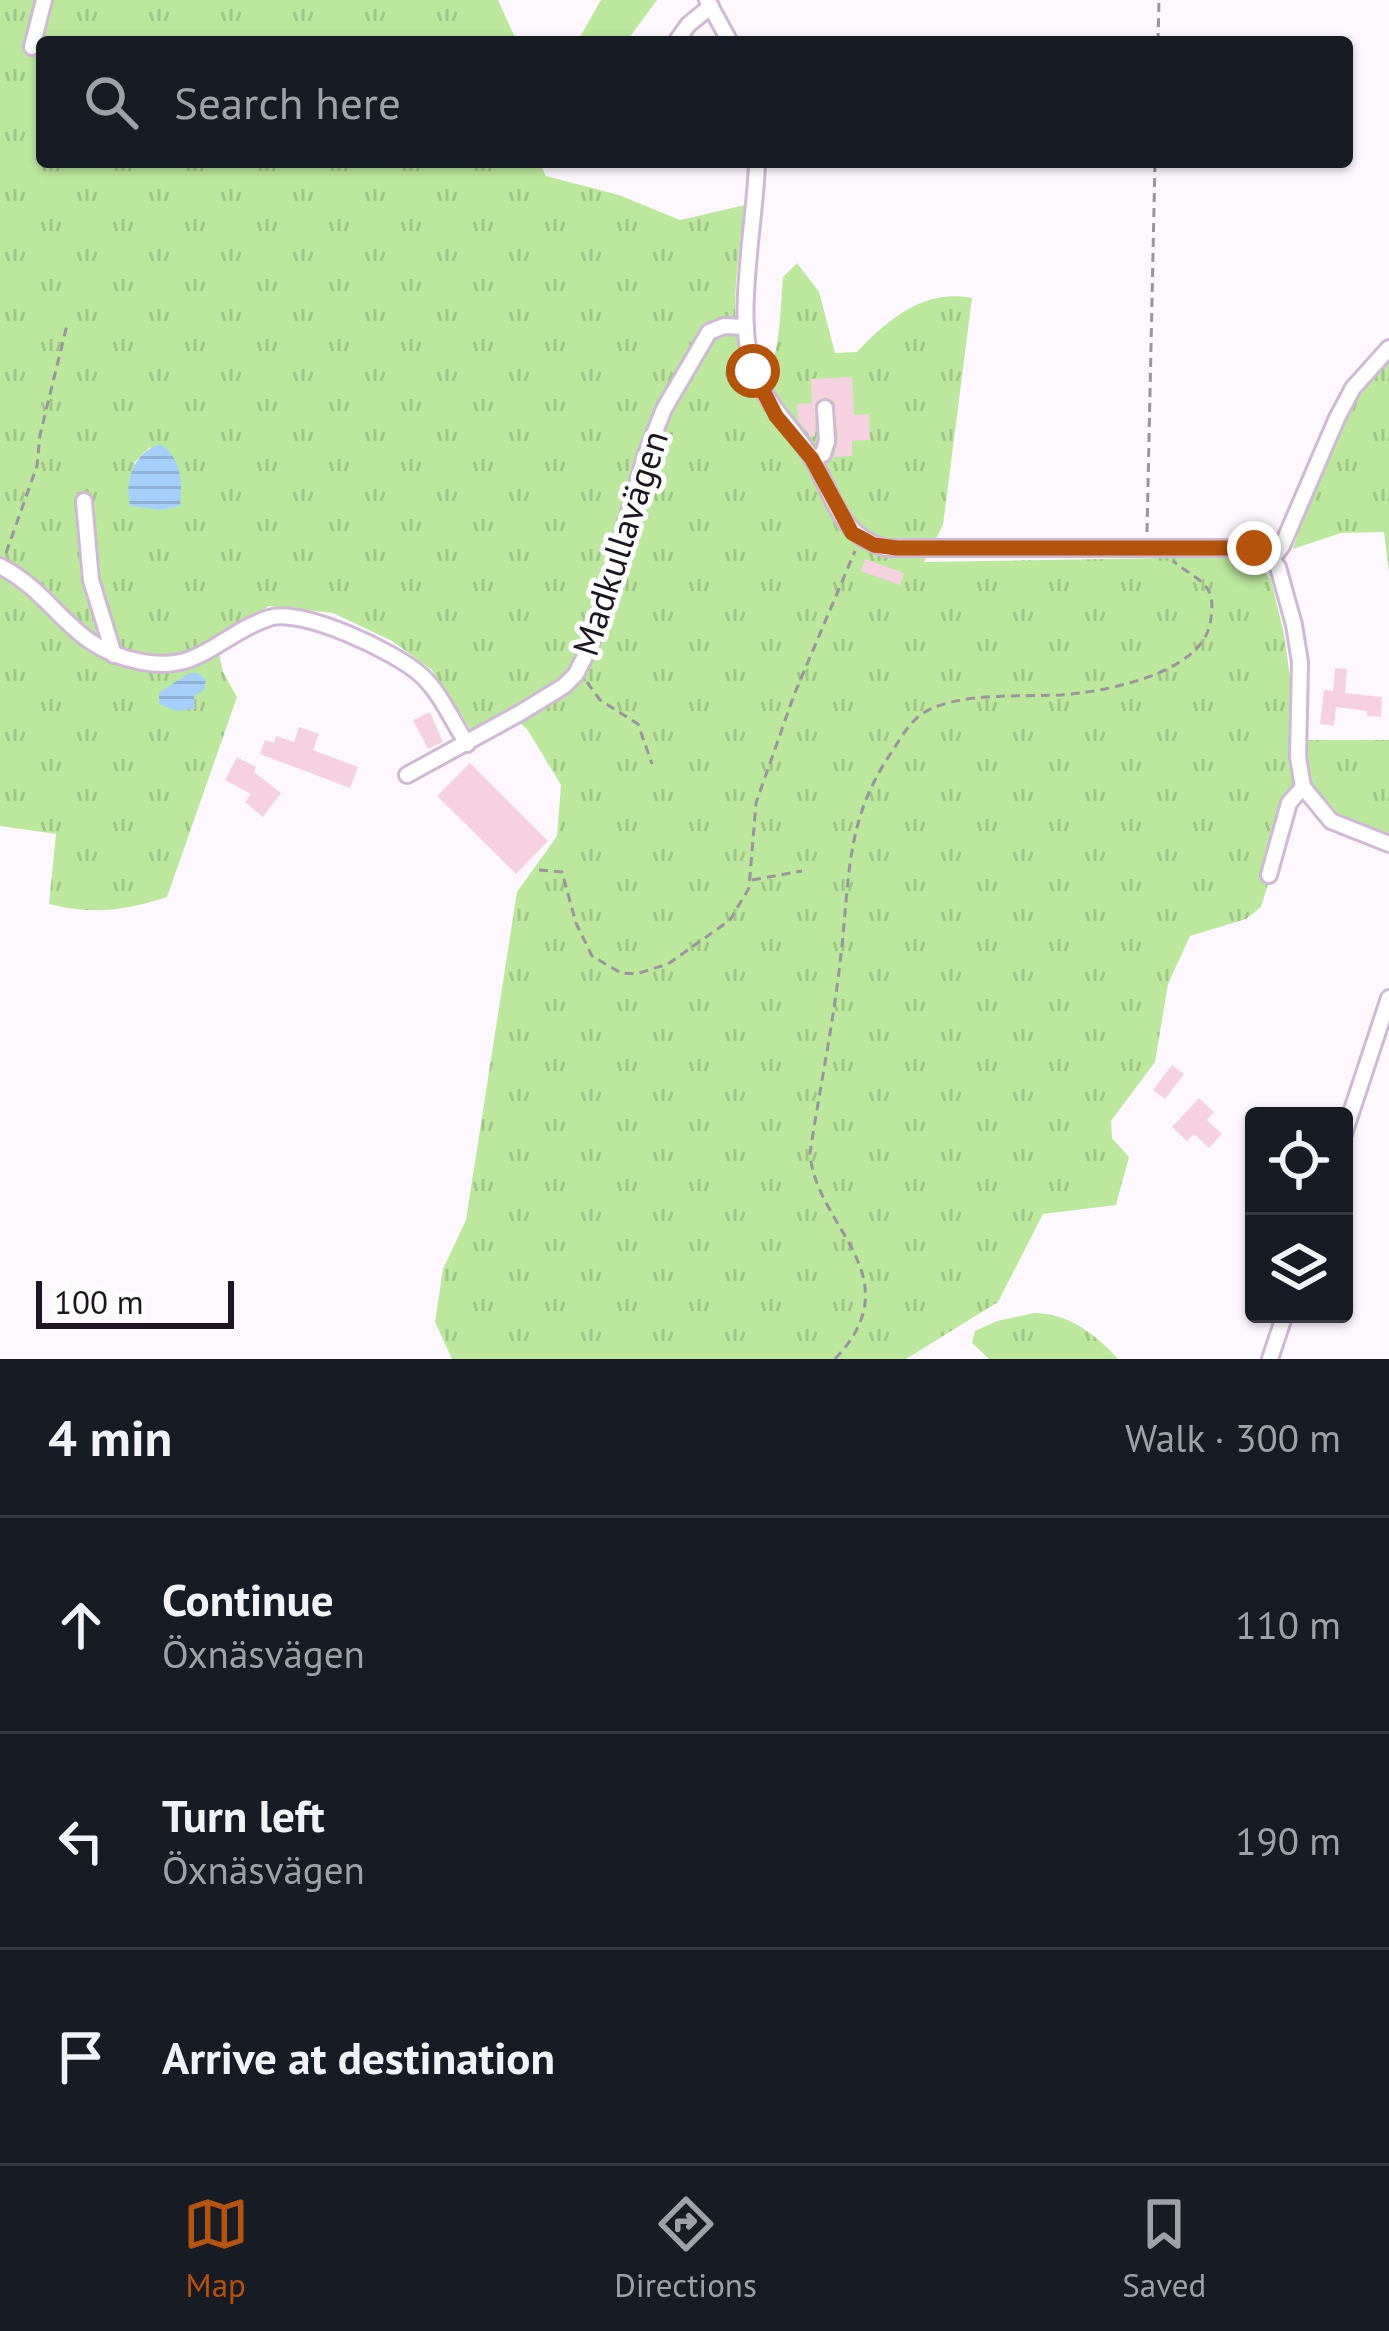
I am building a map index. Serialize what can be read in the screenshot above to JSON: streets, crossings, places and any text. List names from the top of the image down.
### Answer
{
  "streets": {
    "street": ["Madkullavägen"]
  },
  "scale_bar": "100 m",
  "page": {
    "search": "Search here",
    "scale": "100 m",
    "heading": ["4 min", "Walk · 300 m"],
    "list": [
      ["Continue", "Öxnäsvägen", "110 m"],
      ["Turn left", "Öxnäsvägen", "190 m"],
      "Arrive at destination"
    ],
    "nav": ["Map", "Directions", "Saved"]
  }
}
